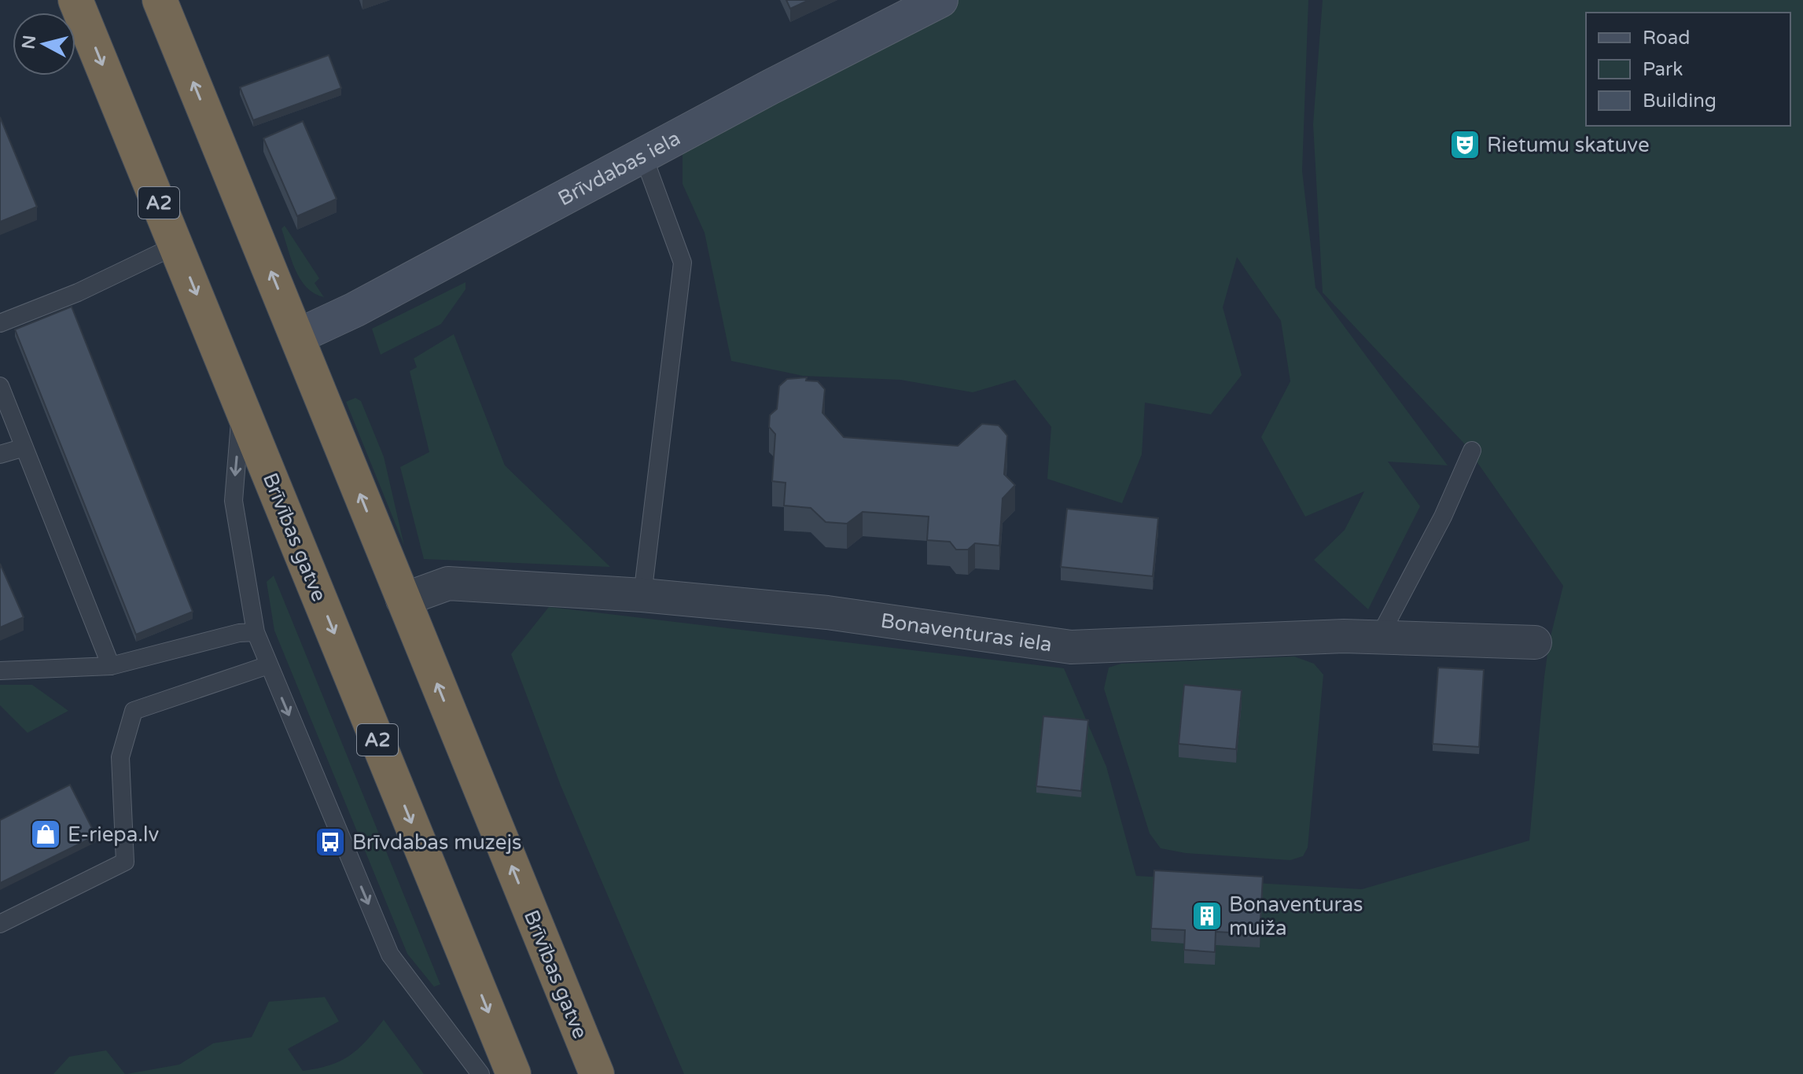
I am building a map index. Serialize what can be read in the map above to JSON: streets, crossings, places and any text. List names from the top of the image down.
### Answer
{
  "streets": {
    "highway": ["A2", "Brīvības gatve"],
    "street": ["Brīvdabas iela", "Bonaventuras iela"]
  },
  "crossings": [
    ["Brīvdabas iela", "Brīvības gatve"],
    ["Brīvības gatve", "Bonaventuras iela"]
  ],
  "places": {
    "theatre": ["Rietumu skatuve"],
    "shop": ["E-riepa.lv"],
    "bus stop": ["Brīvdabas muzejs"],
    "building": ["Bonaventuras muiža"]
  },
  "legend": ["Road", "Park", "Building"],
  "north": "left"
}
